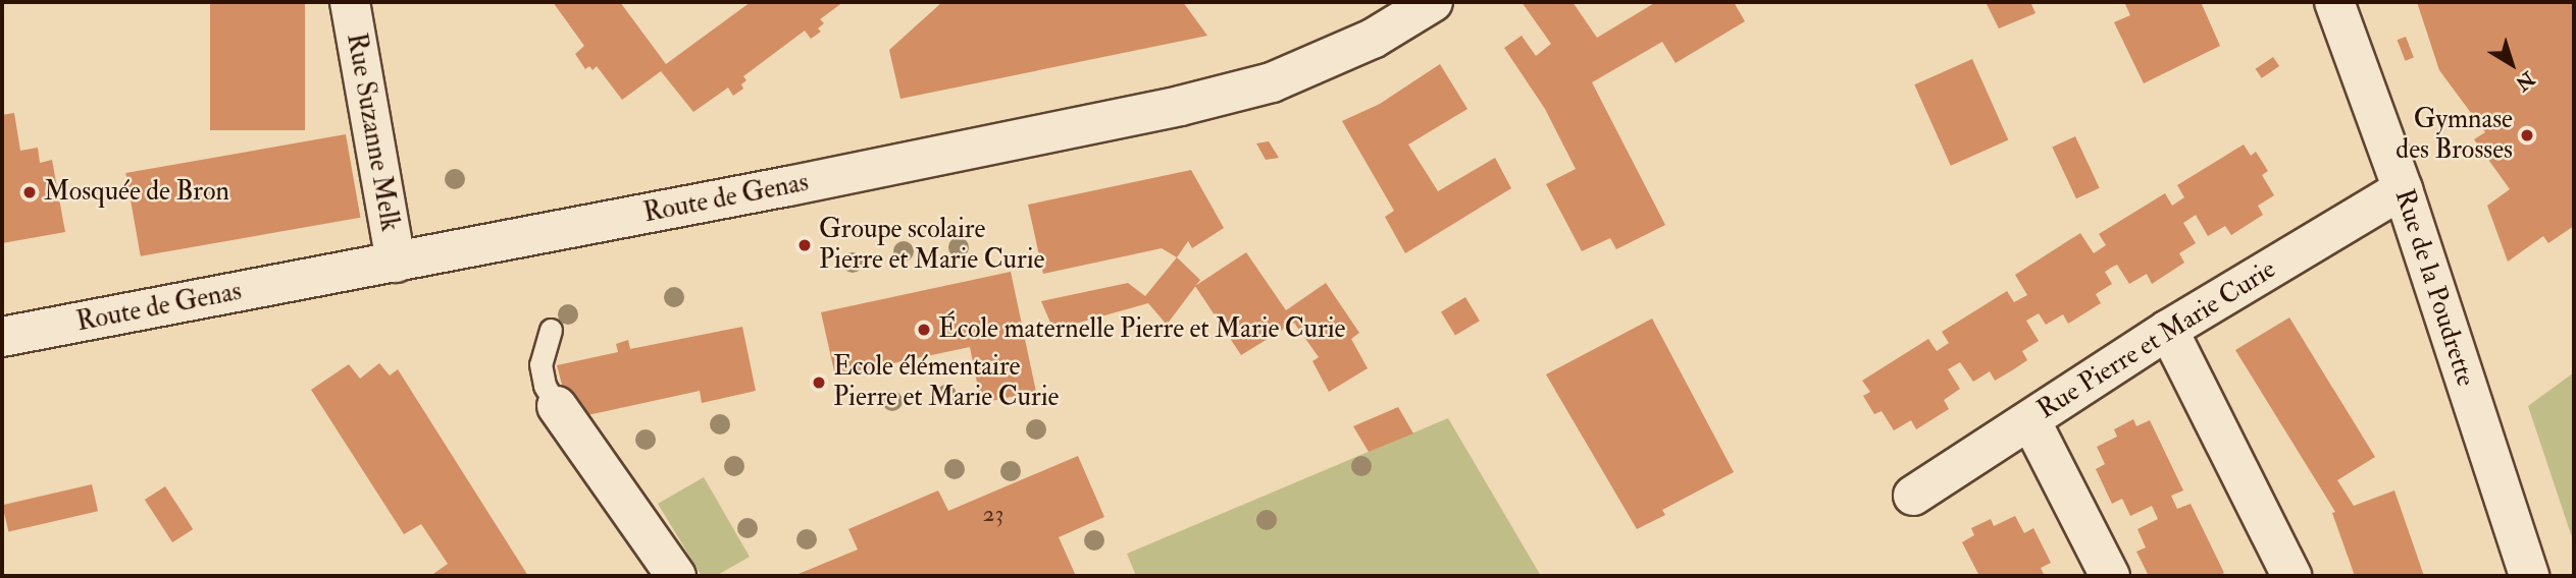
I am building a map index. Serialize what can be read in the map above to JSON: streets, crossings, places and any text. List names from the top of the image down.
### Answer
{
  "streets": {
    "street": [
      "Rue Suzanne Melk",
      "Route de Genas",
      "Rue de la Poudrette",
      "Rue Pierre et Marie Curie"
    ]
  },
  "crossings": [
    ["Rue Suzanne Melk", "Route de Genas"],
    ["Rue de la Poudrette", "Rue Pierre et Marie Curie"]
  ],
  "places": [
    "Gymnase des Brosses",
    "Mosquée de Bron",
    "Groupe scolaire Pierre et Marie Curie",
    "École maternelle Pierre et Marie Curie",
    "Ecole élémentaire Pierre et Marie Curie"
  ],
  "house_numbers": ["23"],
  "north": "bottom right"
}
